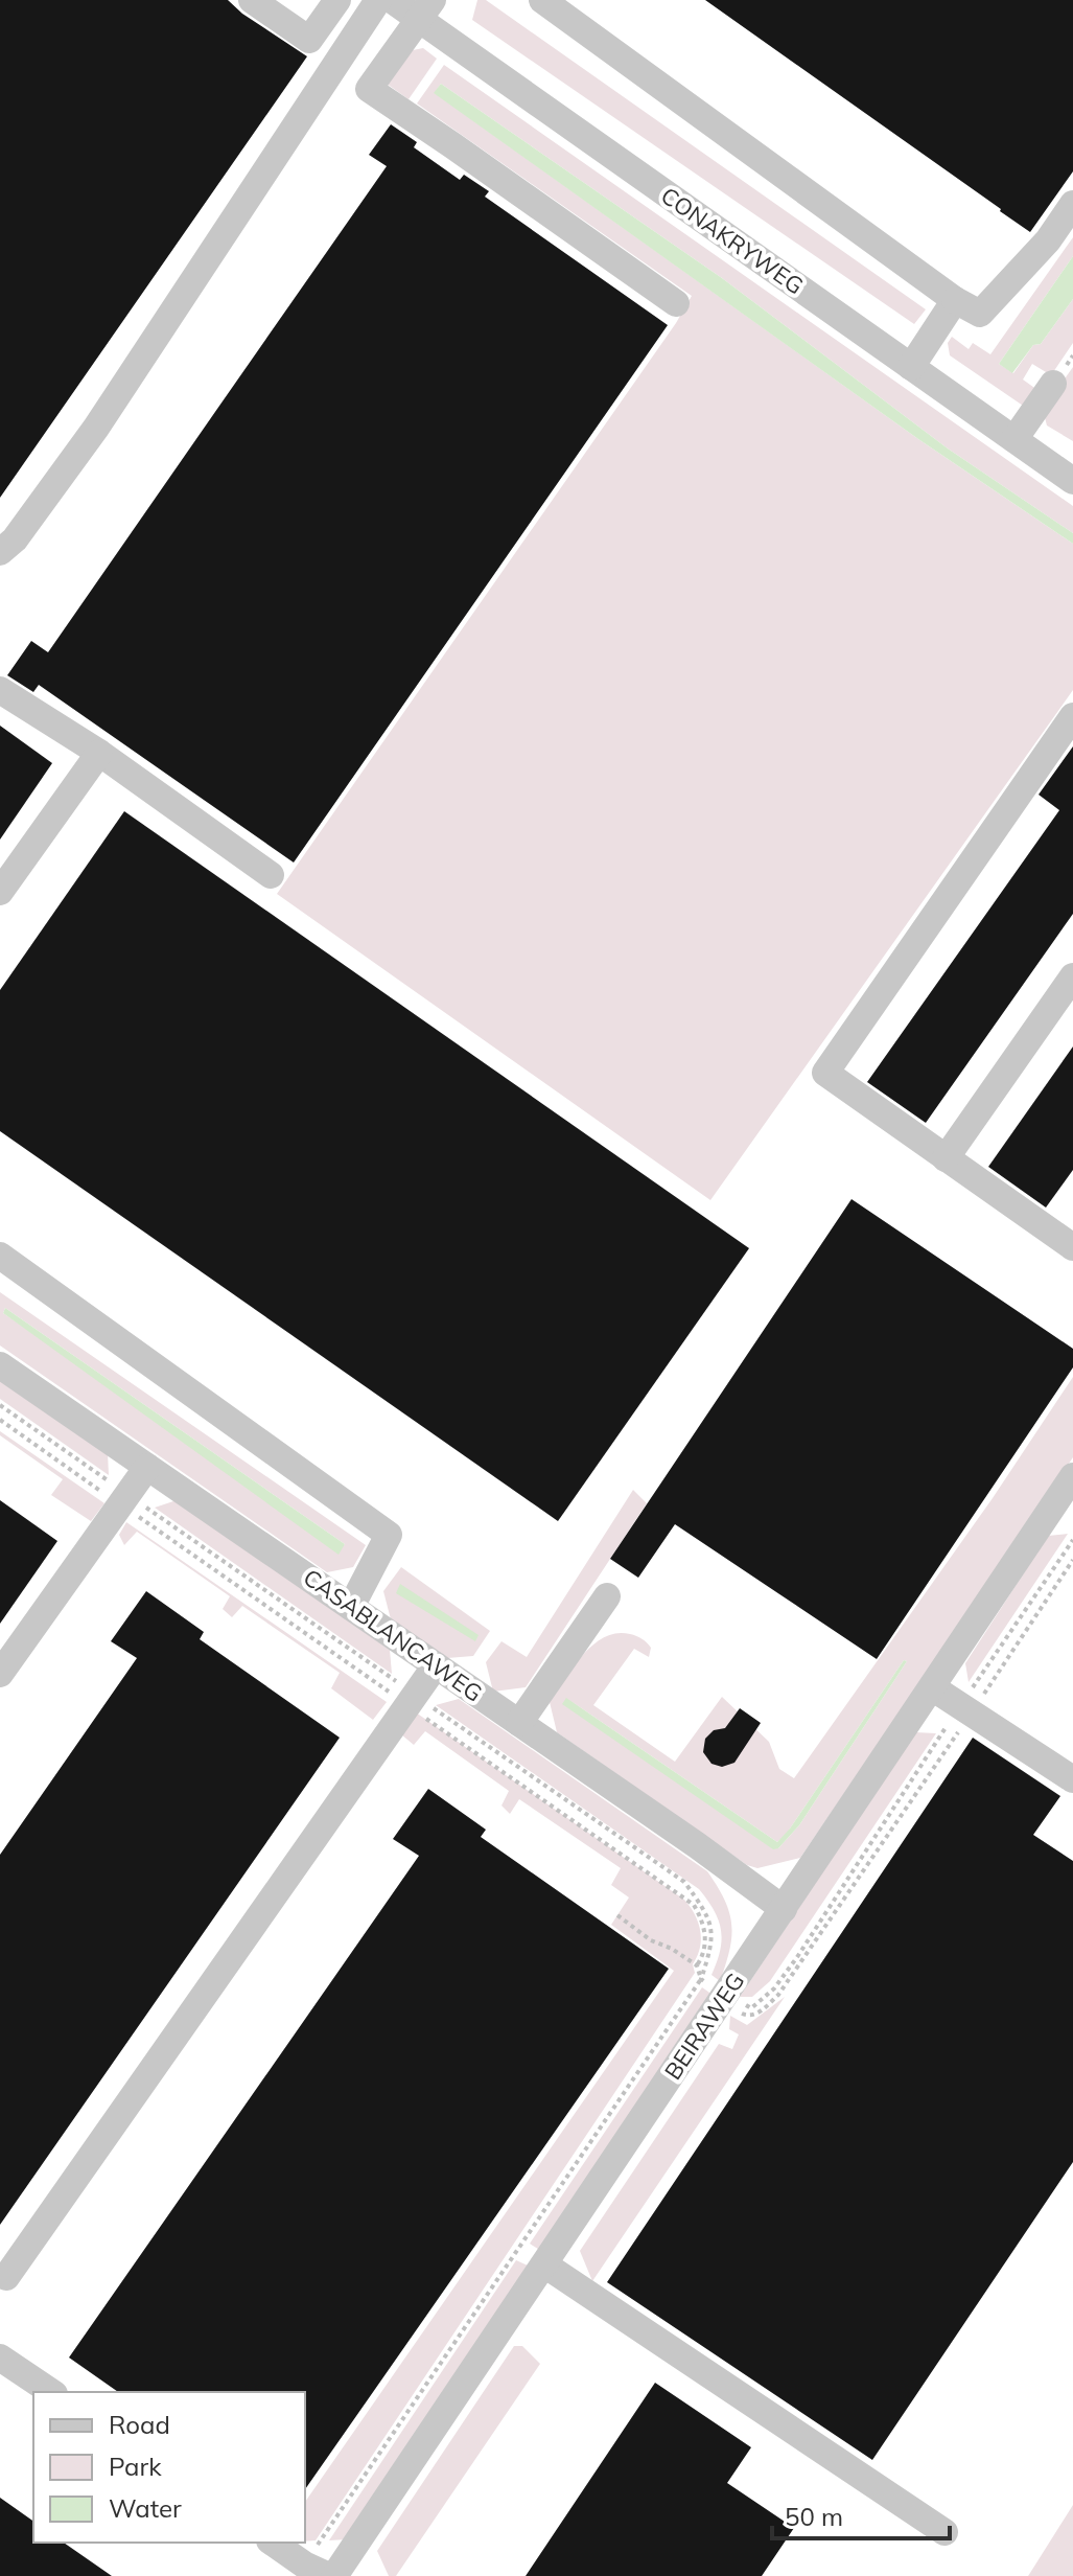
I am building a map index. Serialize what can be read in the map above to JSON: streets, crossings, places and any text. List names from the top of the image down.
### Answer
{
  "streets": {
    "street": ["CONAKRYWEG", "CASABLANCAWEG", "BEIRAWEG"]
  },
  "crossings": [
    ["CASABLANCAWEG", "BEIRAWEG"]
  ],
  "legend": ["Road", "Park", "Water"],
  "scale_bar": "50 m"
}
